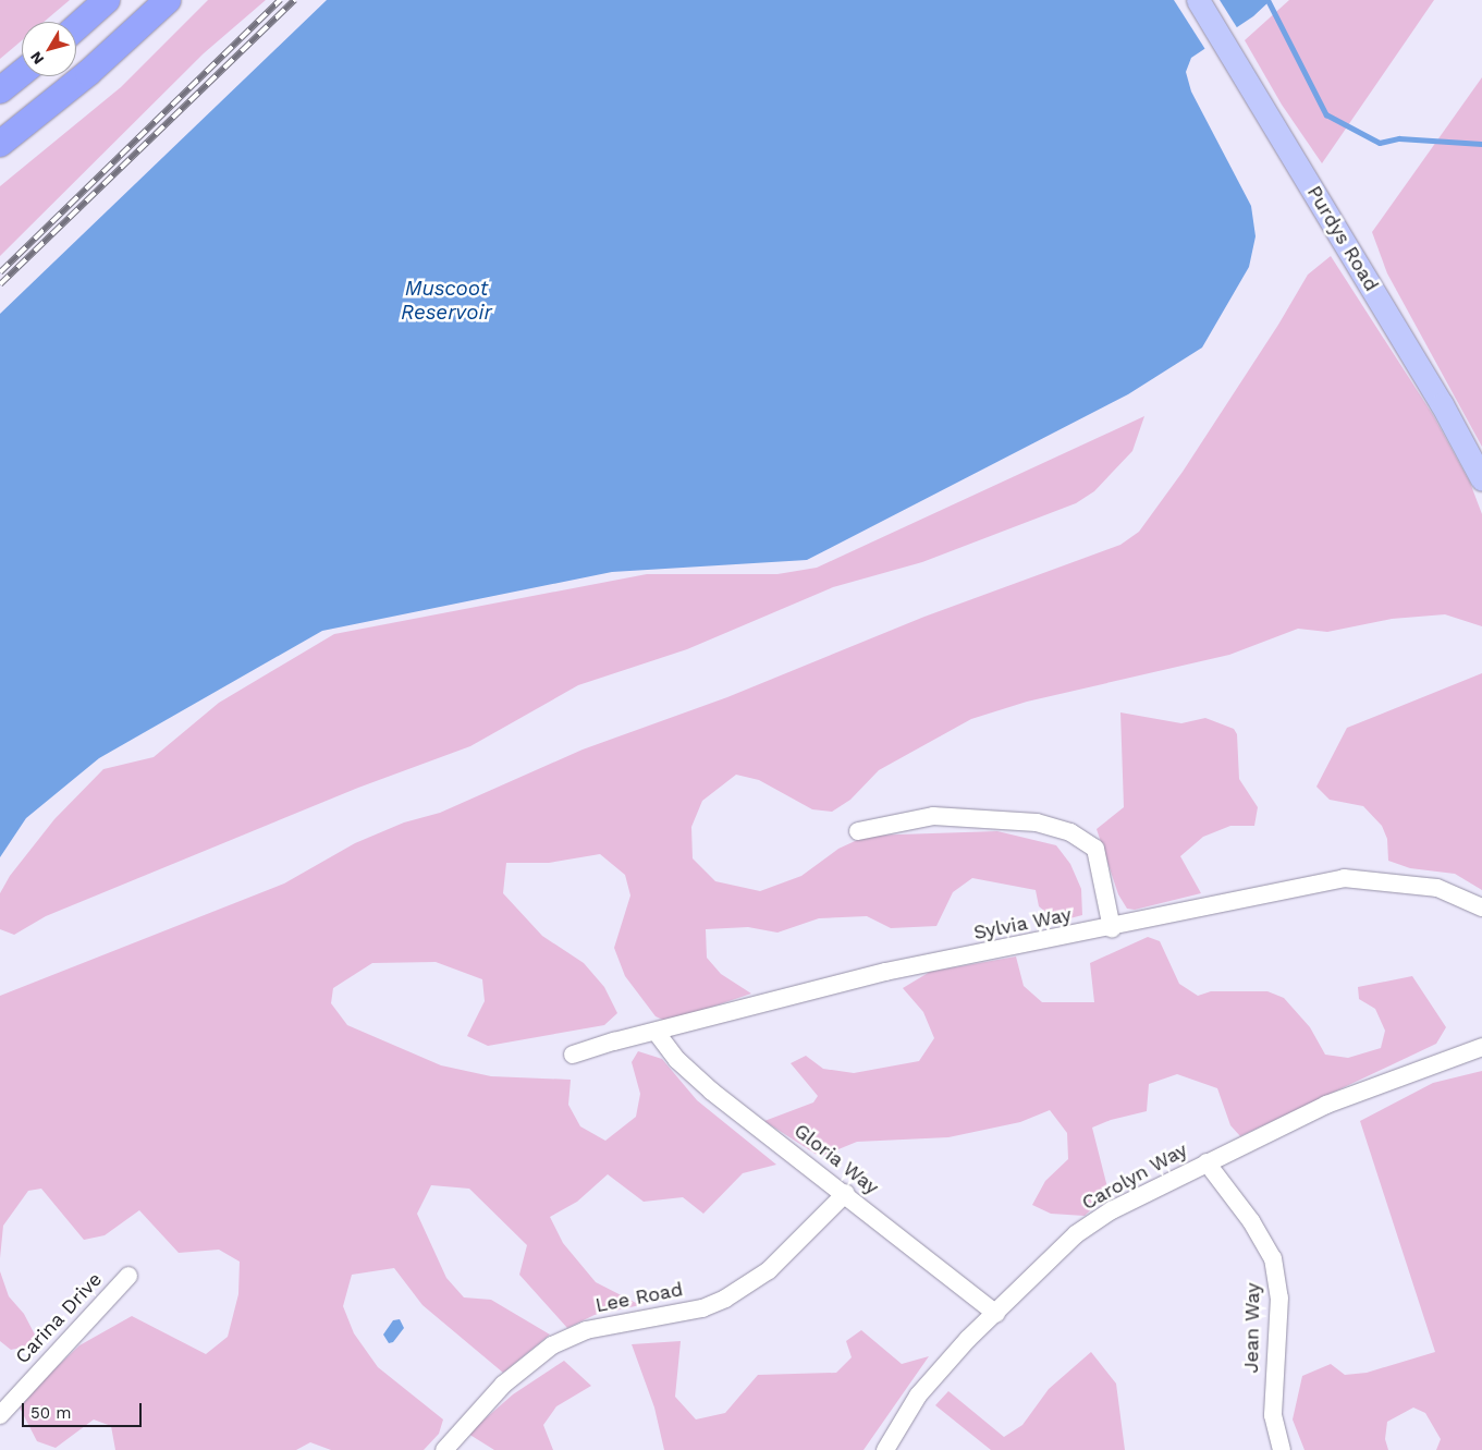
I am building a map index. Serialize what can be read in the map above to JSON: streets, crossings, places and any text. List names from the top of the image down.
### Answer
{
  "streets": {
    "main road": ["Purdys Road"],
    "street": [
      "Sylvia Way",
      "Gloria Way",
      "Carolyn Way",
      "Lee Road",
      "Carina Drive",
      "Jean Way"
    ]
  },
  "crossings": [
    ["Sylvia Way", "Gloria Way"],
    ["Gloria Way", "Carolyn Way"],
    ["Gloria Way", "Lee Road"],
    ["Carolyn Way", "Jean Way"]
  ],
  "water": ["Muscoot Reservoir"],
  "scale_bar": "50 m",
  "north": "bottom left"
}
